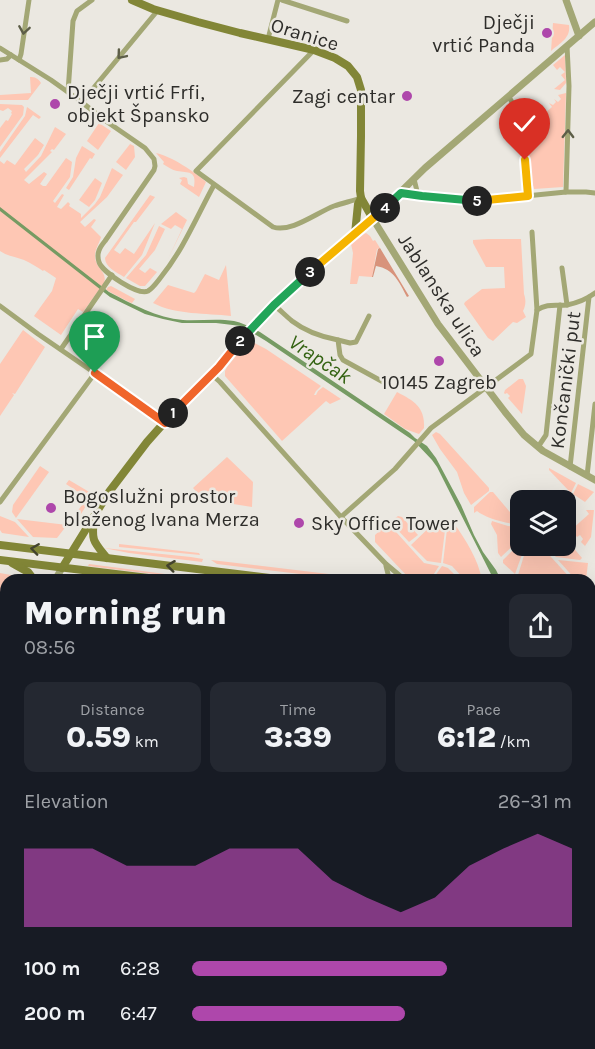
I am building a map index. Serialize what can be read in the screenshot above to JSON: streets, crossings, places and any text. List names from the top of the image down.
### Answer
{
  "streets": {
    "main road": ["Oranice"],
    "street": ["Jablanska ulica", "Končanički put"]
  },
  "crossings": [
    ["Oranice", "Jablanska ulica"],
    ["Jablanska ulica", "Končanički put"]
  ],
  "water": ["Vrapčak"],
  "places": [
    "Dječji vrtić Panda",
    "Zagi centar",
    "Dječji vrtić Frfi, objekt Špansko",
    "10145 Zagreb",
    "Bogoslužni prostor blaženog Ivana Merza",
    "Sky Office Tower"
  ],
  "page": {
    "pins": [
      "5",
      "4",
      "3",
      "2",
      "1"
    ],
    "heading": ["Morning run", "08:56"],
    "stats": [
      ["Distance", "0.59 km"],
      ["Time", "3:39"],
      ["Pace", "6:12 /km"]
    ],
    "chart": ["Elevation", "26–31 m"],
    "list": [
      {
        "name": "100 m",
        "note": "6:28"
      },
      {
        "name": "200 m",
        "note": "6:47"
      }
    ]
  }
}
